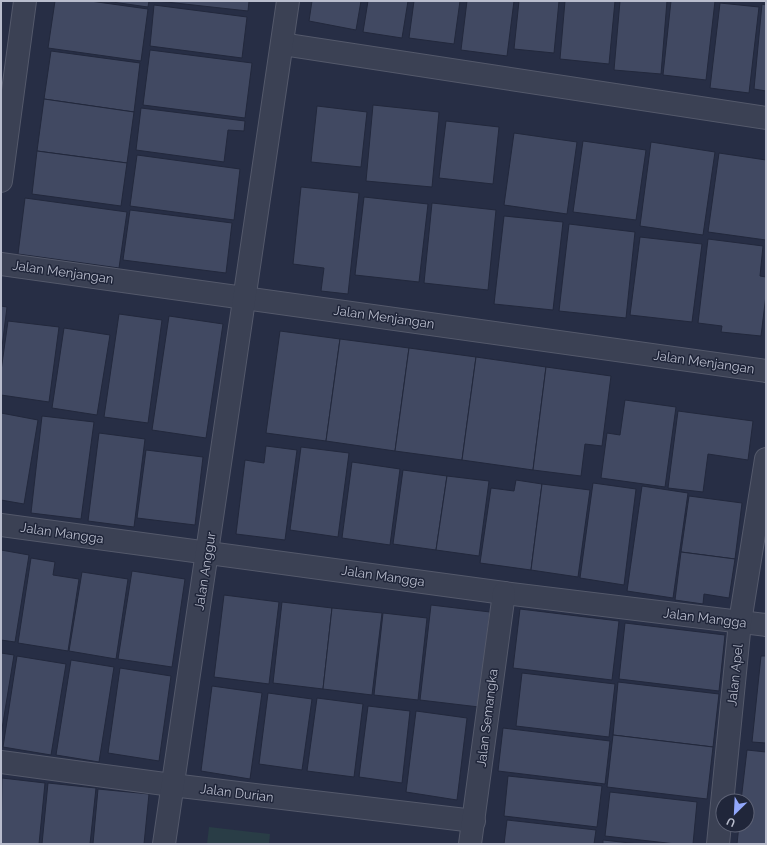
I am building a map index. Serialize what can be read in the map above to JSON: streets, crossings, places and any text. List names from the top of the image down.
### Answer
{
  "streets": {
    "street": [
      "Jalan Menjangan",
      "Jalan Mangga",
      "Jalan Anggur",
      "Jalan Apel",
      "Jalan Semangka",
      "Jalan Durian"
    ]
  },
  "crossings": [
    ["Jalan Menjangan", "Jalan Anggur"],
    ["Jalan Mangga", "Jalan Anggur"],
    ["Jalan Mangga", "Jalan Apel"],
    ["Jalan Mangga", "Jalan Semangka"],
    ["Jalan Anggur", "Jalan Durian"],
    ["Jalan Semangka", "Jalan Durian"]
  ],
  "north": "bottom left"
}
